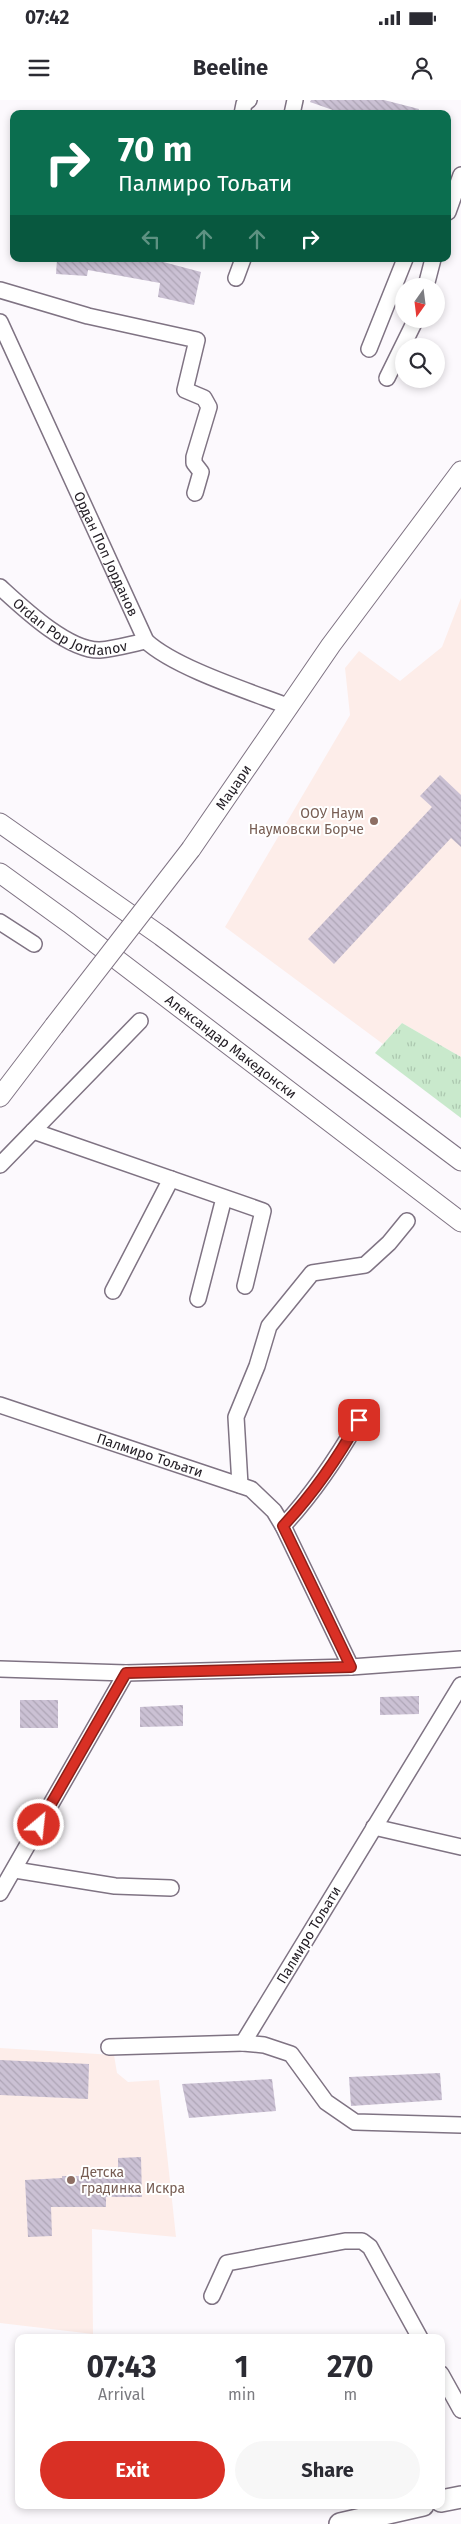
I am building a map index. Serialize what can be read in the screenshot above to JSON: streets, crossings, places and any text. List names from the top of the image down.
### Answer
{
  "streets": {
    "street": [
      "Ордан Поп Јорданов",
      "Ordan Pop Jordanov",
      "Маџари",
      "Александар Македонски",
      "Палмиро Тољати"
    ]
  },
  "crossings": [
    ["Ордан Поп Јорданов", "Ordan Pop Jordanov"],
    ["Ордан Поп Јорданов", "Маџари"]
  ],
  "places": ["ООУ Наум Наумовски Борче", "Детска градинка Искра"],
  "north": "bottom",
  "page": {
    "status": "07:42",
    "header": "Beeline",
    "turn": ["70 m", "Палмиро Тољати"],
    "eta": [
      "07:43",
      "Arrival",
      "1",
      "min",
      "270",
      "m"
    ],
    "buttons": ["Exit", "Share"]
  }
}
